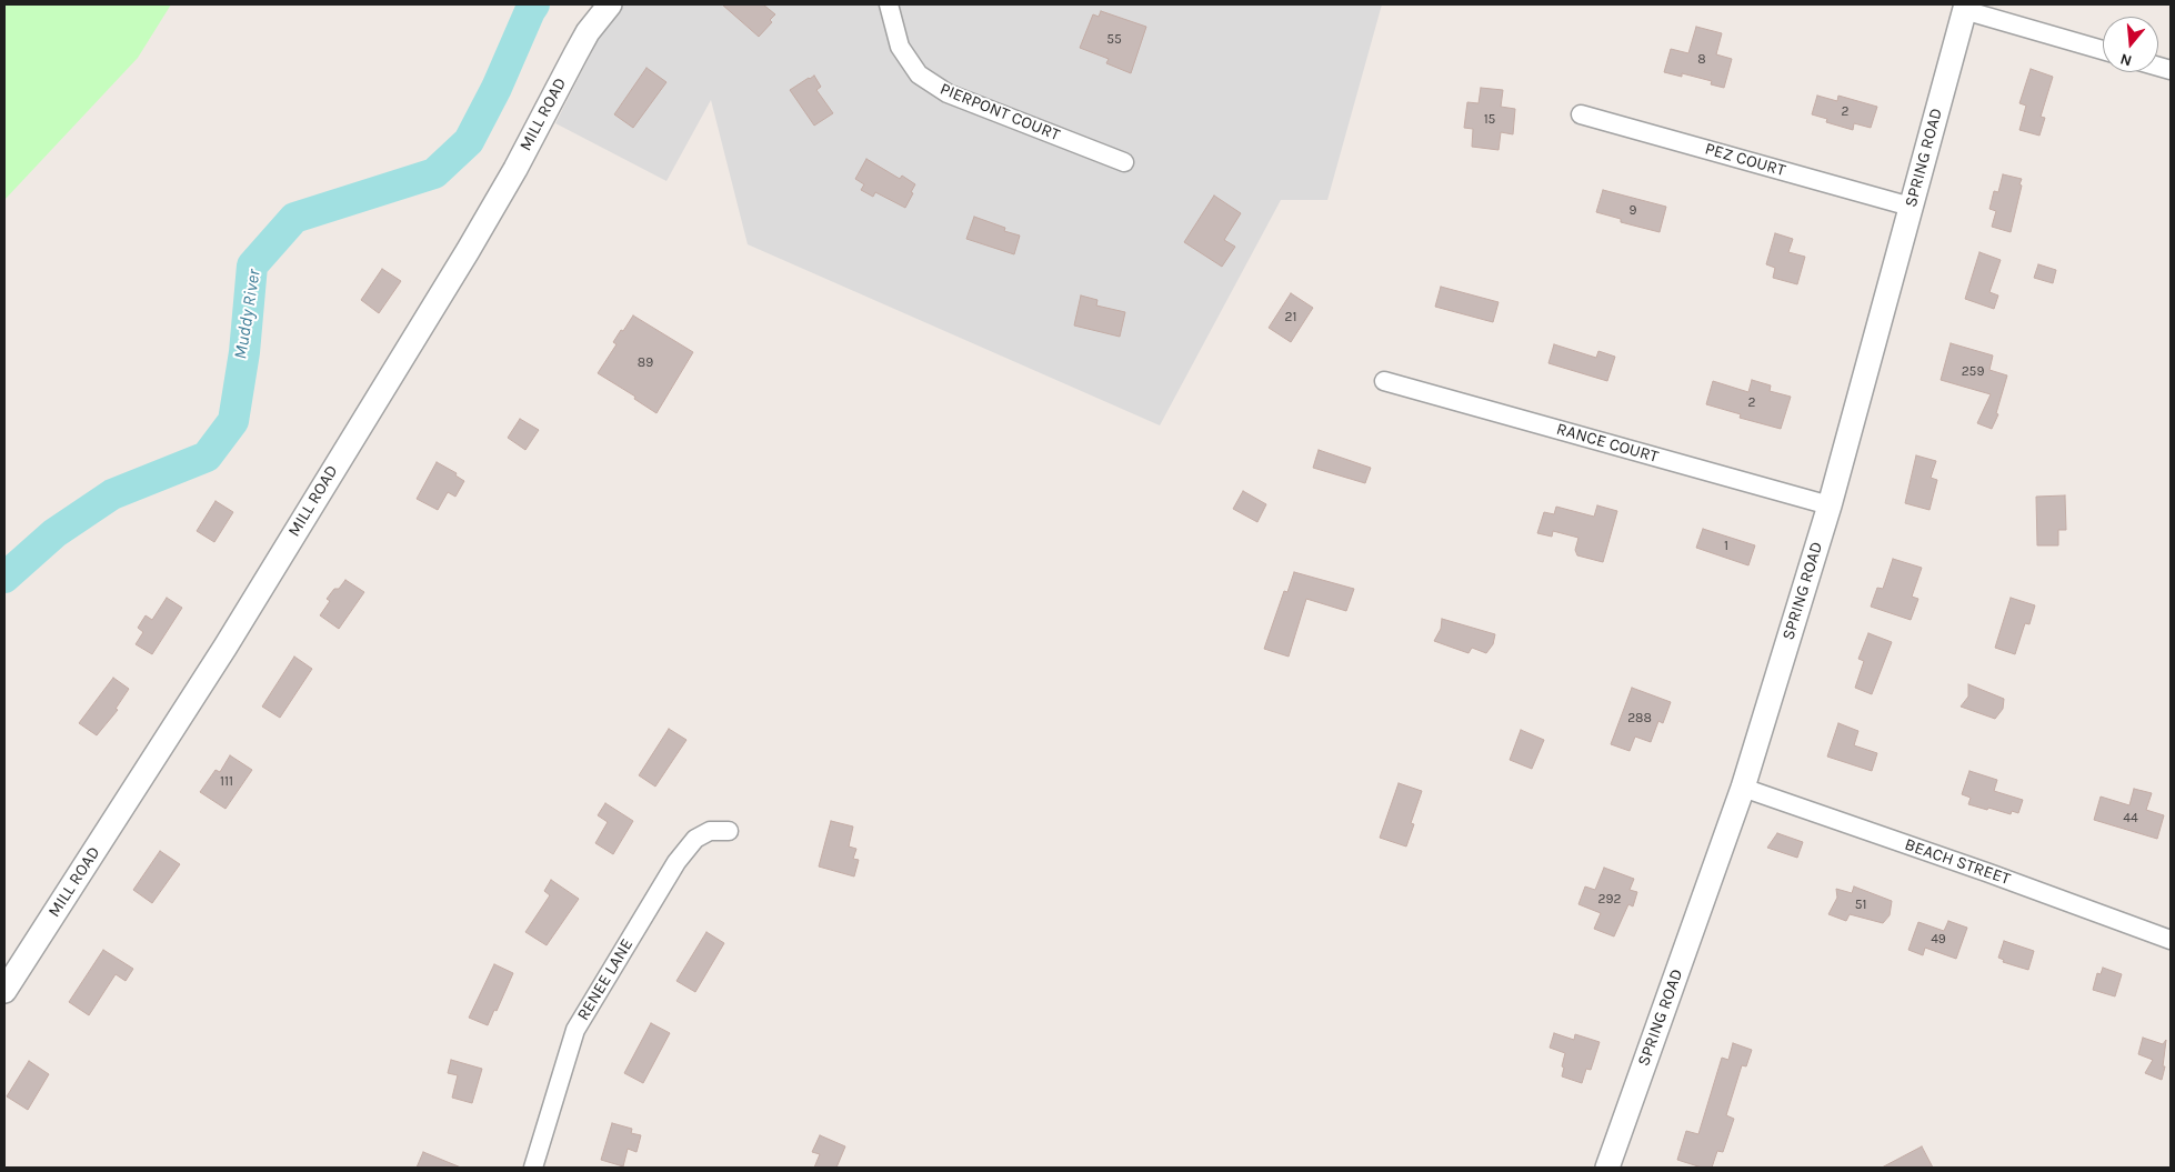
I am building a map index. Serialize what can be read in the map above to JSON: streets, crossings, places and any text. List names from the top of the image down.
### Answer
{
  "streets": {
    "street": [
      "PIERPONT COURT",
      "MILL ROAD",
      "SPRING ROAD",
      "PEZ COURT",
      "RANCE COURT",
      "BEACH STREET",
      "RENEE LANE"
    ]
  },
  "crossings": [
    ["SPRING ROAD", "PEZ COURT"],
    ["SPRING ROAD", "RANCE COURT"],
    ["SPRING ROAD", "BEACH STREET"]
  ],
  "water": ["Muddy River"],
  "house_numbers": [
    "55",
    "8",
    "2",
    "15",
    "9",
    "21",
    "89",
    "259",
    "2",
    "1",
    "288",
    "111",
    "44",
    "292",
    "51",
    "49"
  ],
  "north": "bottom"
}
